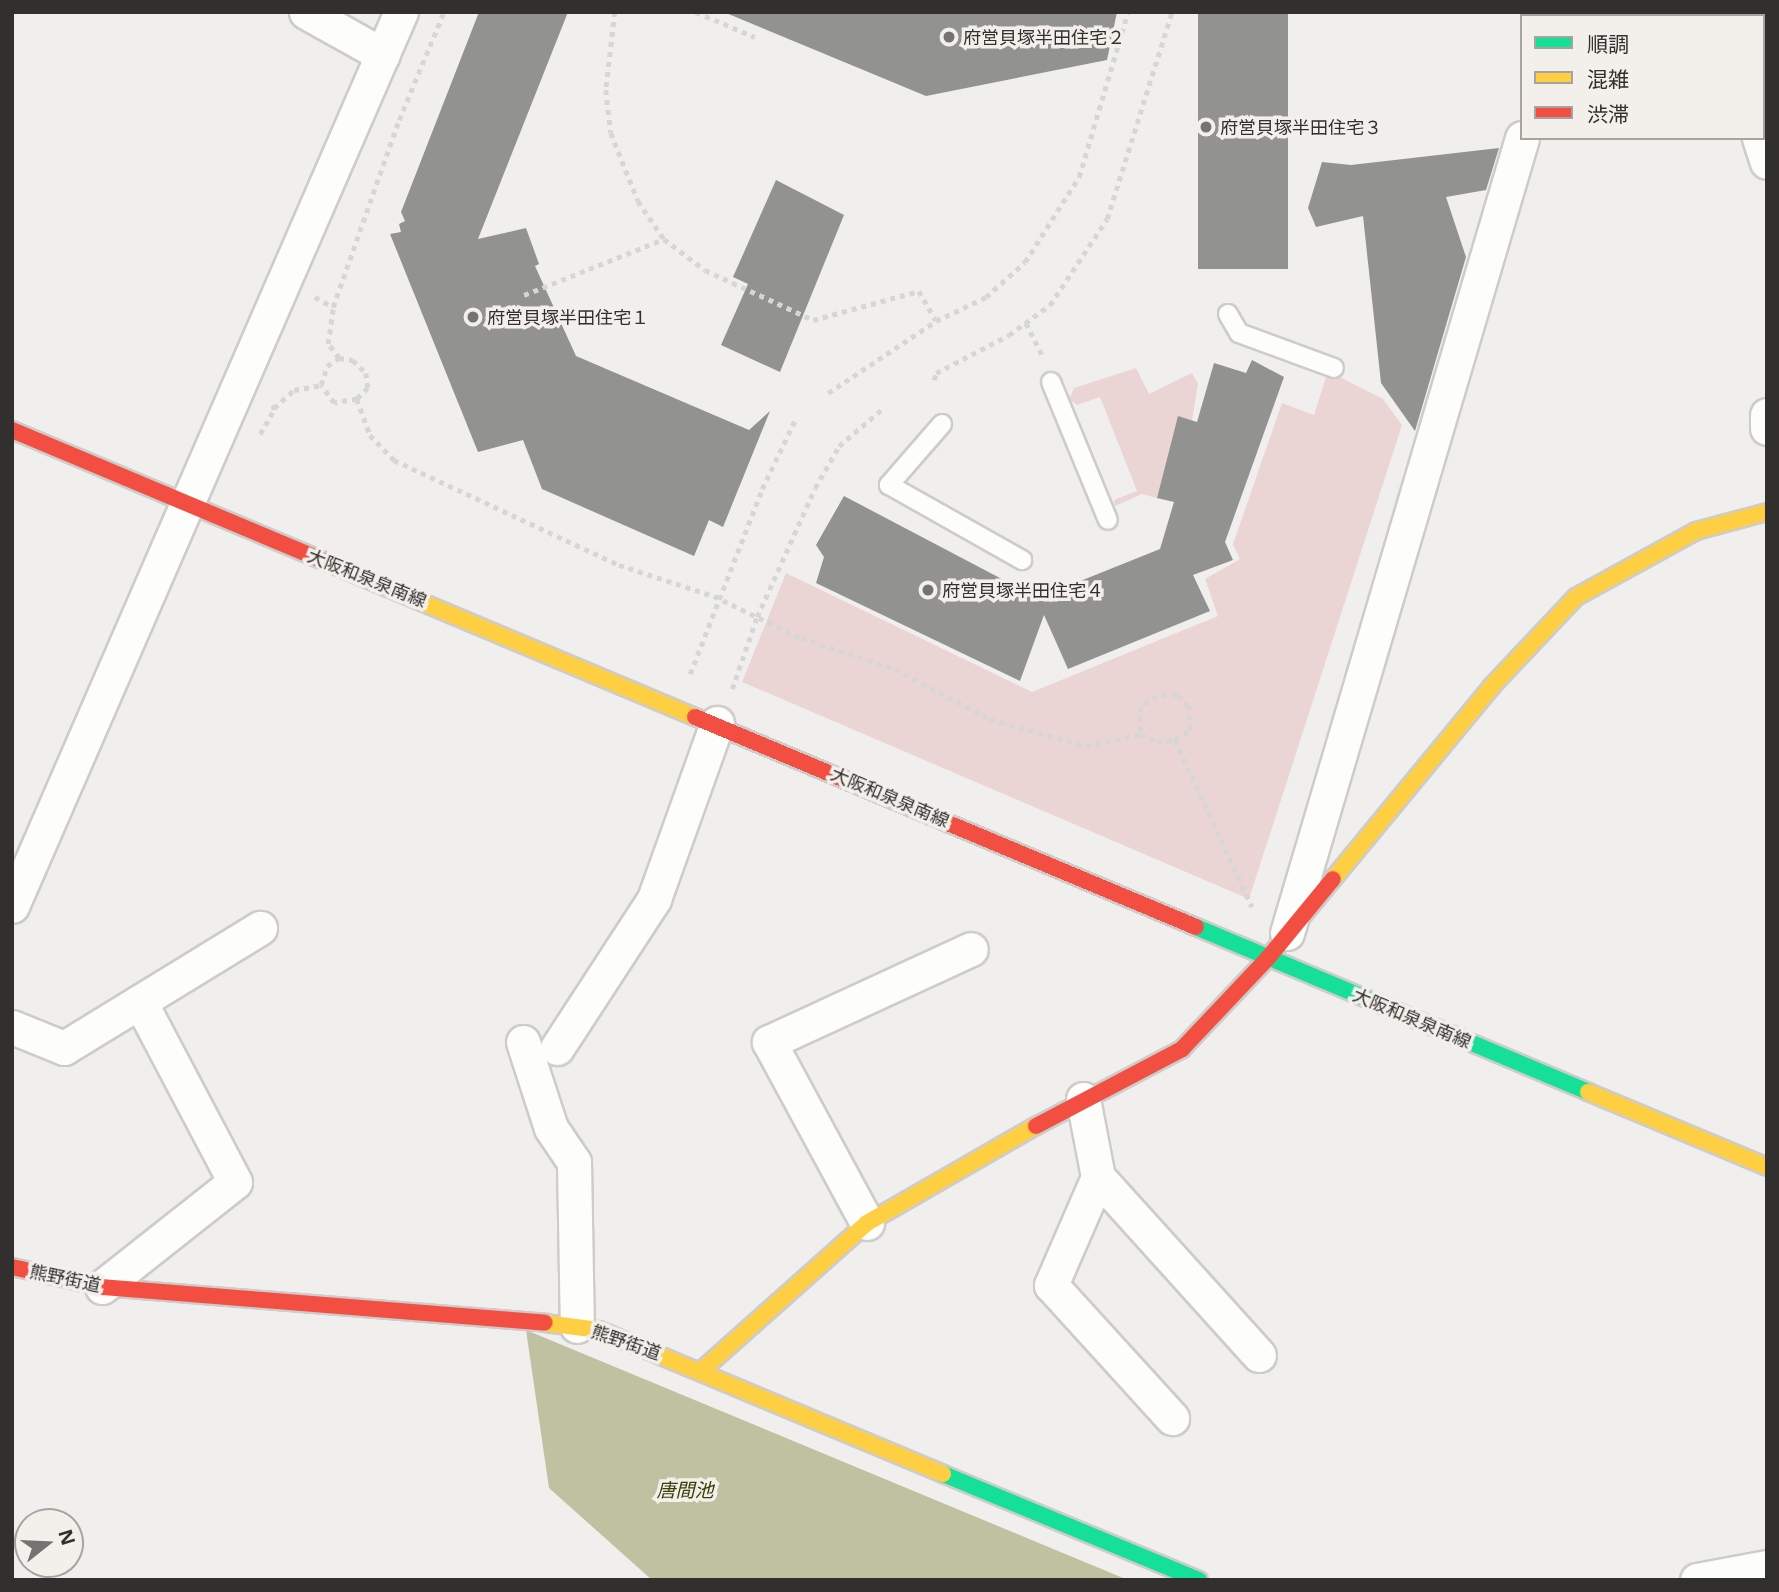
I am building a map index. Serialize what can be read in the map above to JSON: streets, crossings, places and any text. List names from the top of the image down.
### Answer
{
  "streets": {
    "street": ["大阪和泉泉南線", "熊野街道"]
  },
  "water": ["唐間池"],
  "places": [
    "府営貝塚半田住宅２",
    "府営貝塚半田住宅３",
    "府営貝塚半田住宅１",
    "府営貝塚半田住宅４"
  ],
  "legend": ["順調", "混雑", "渋滞"],
  "north": "right"
}
